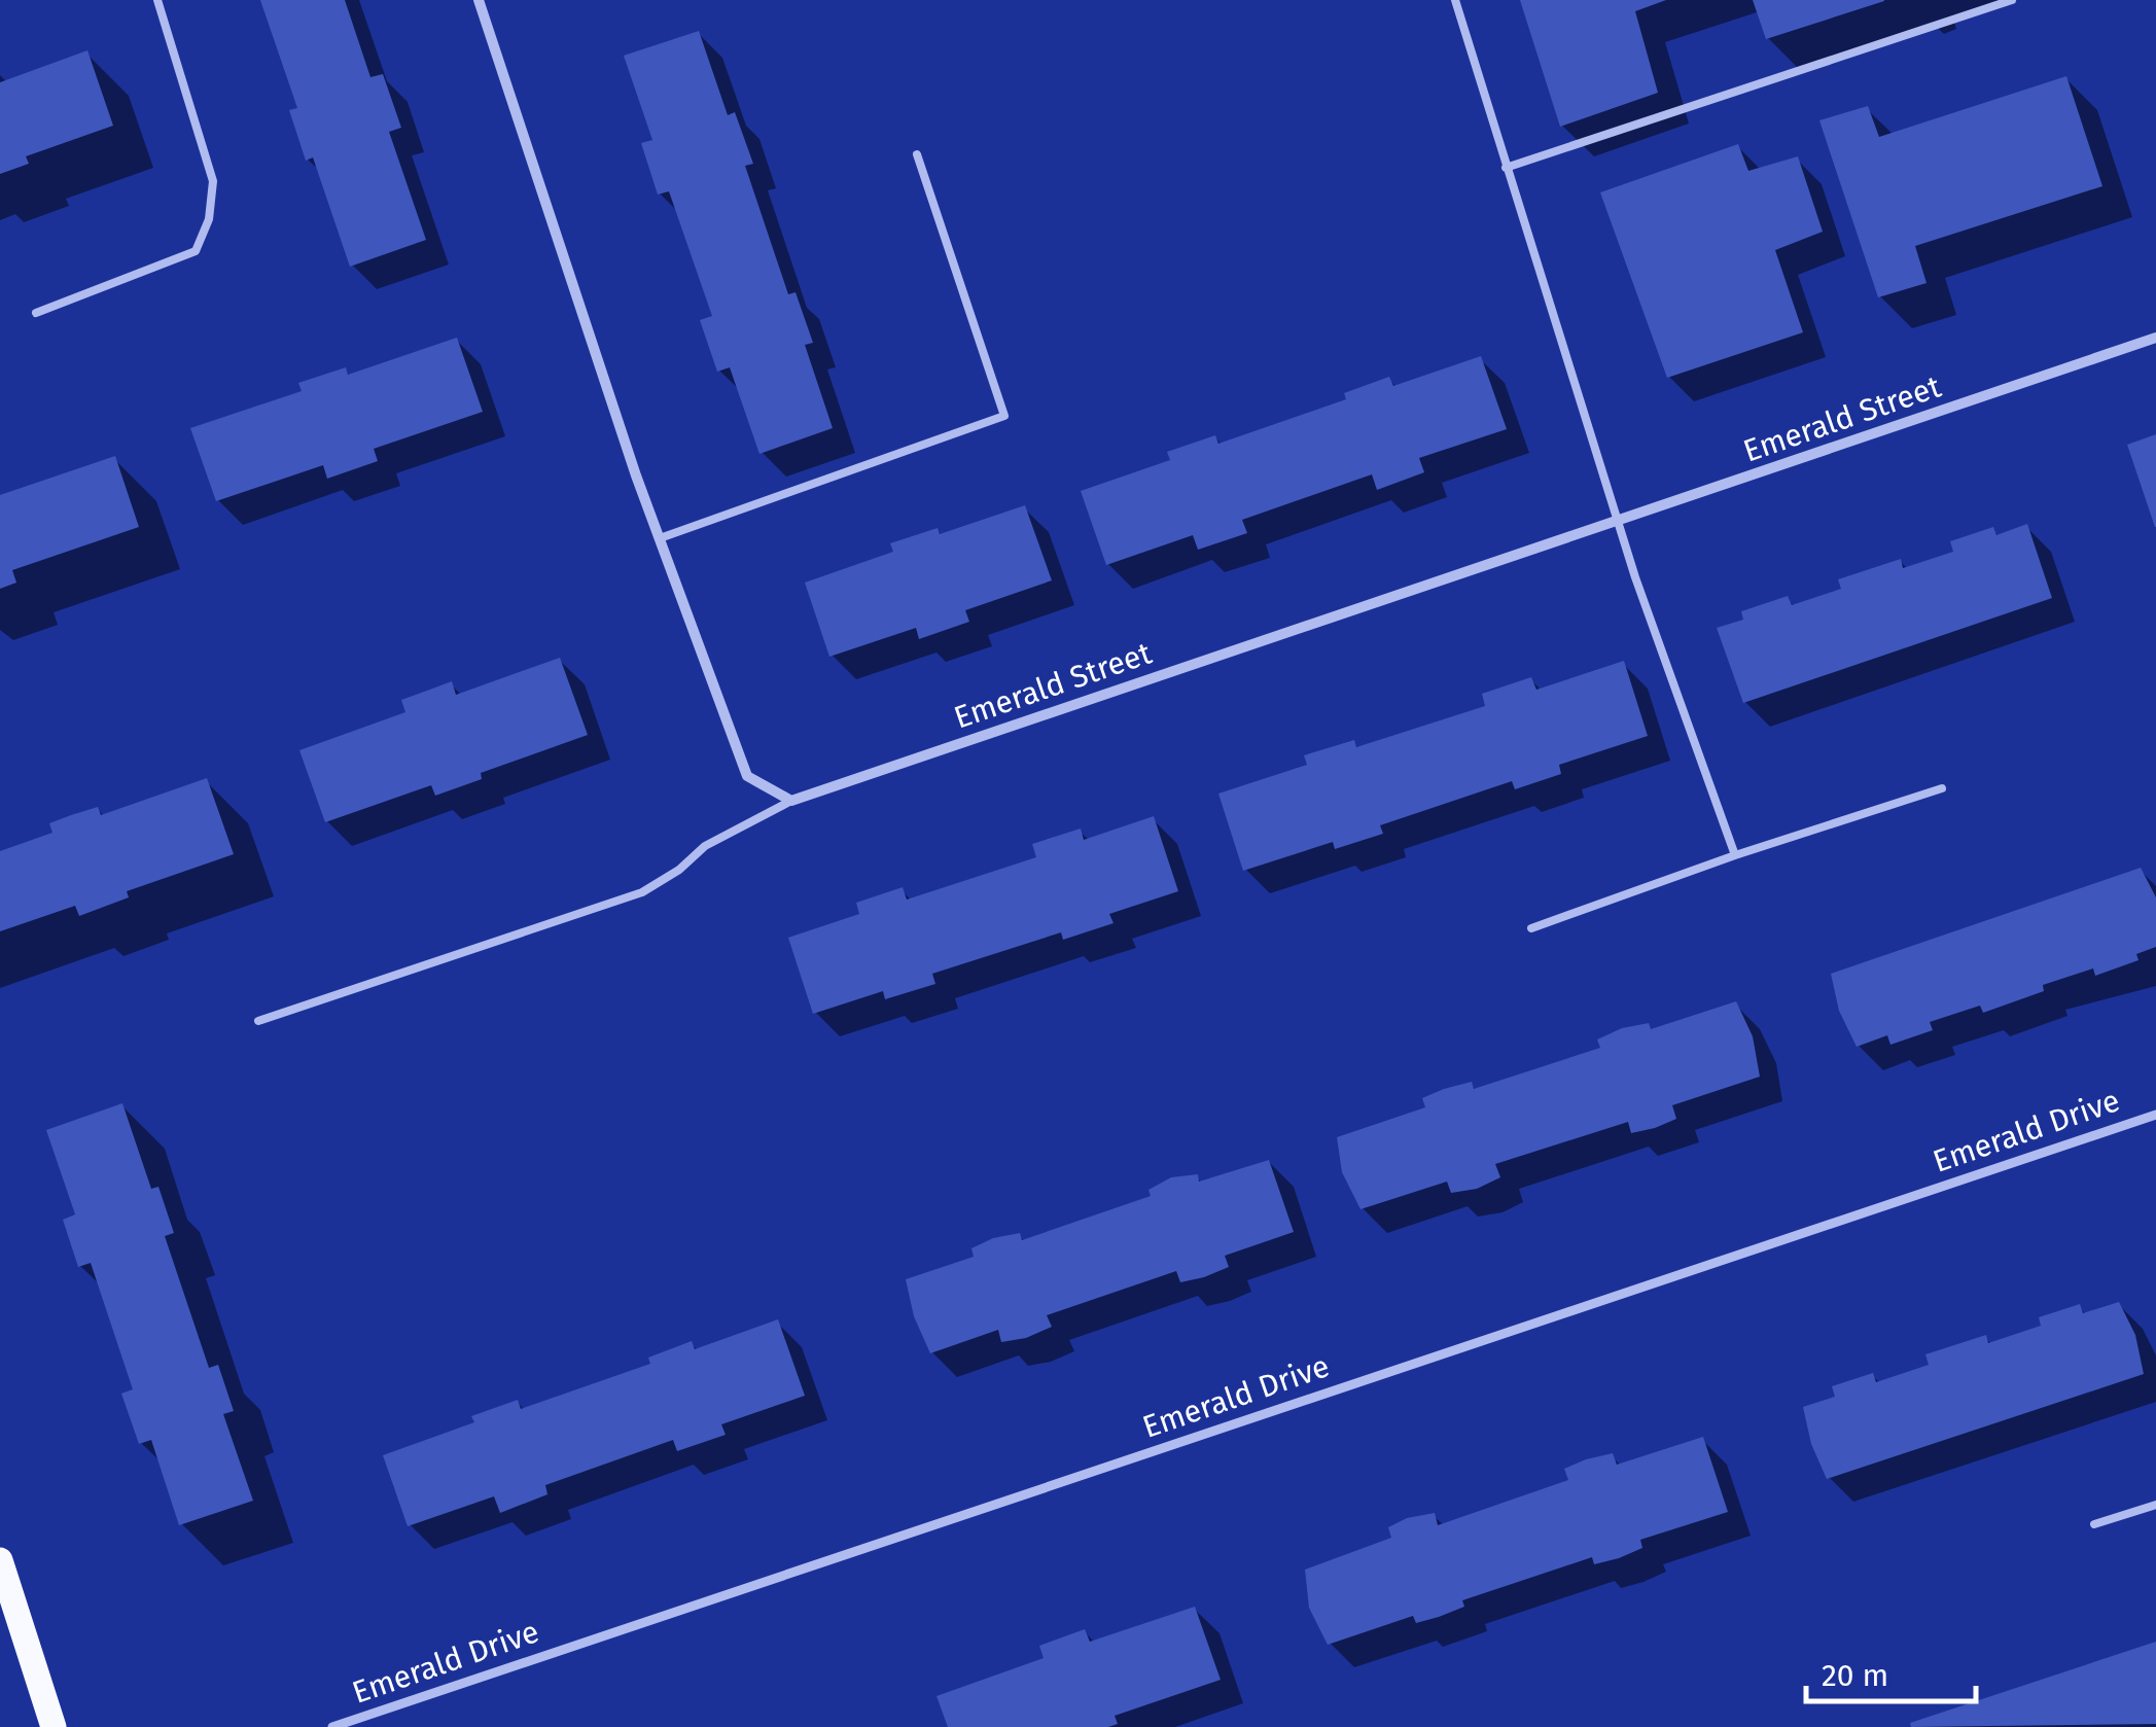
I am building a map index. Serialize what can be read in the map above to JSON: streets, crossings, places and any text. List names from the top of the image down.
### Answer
{
  "streets": {
    "street": ["Emerald Street", "Emerald Drive"]
  },
  "scale_bar": "20 m"
}
